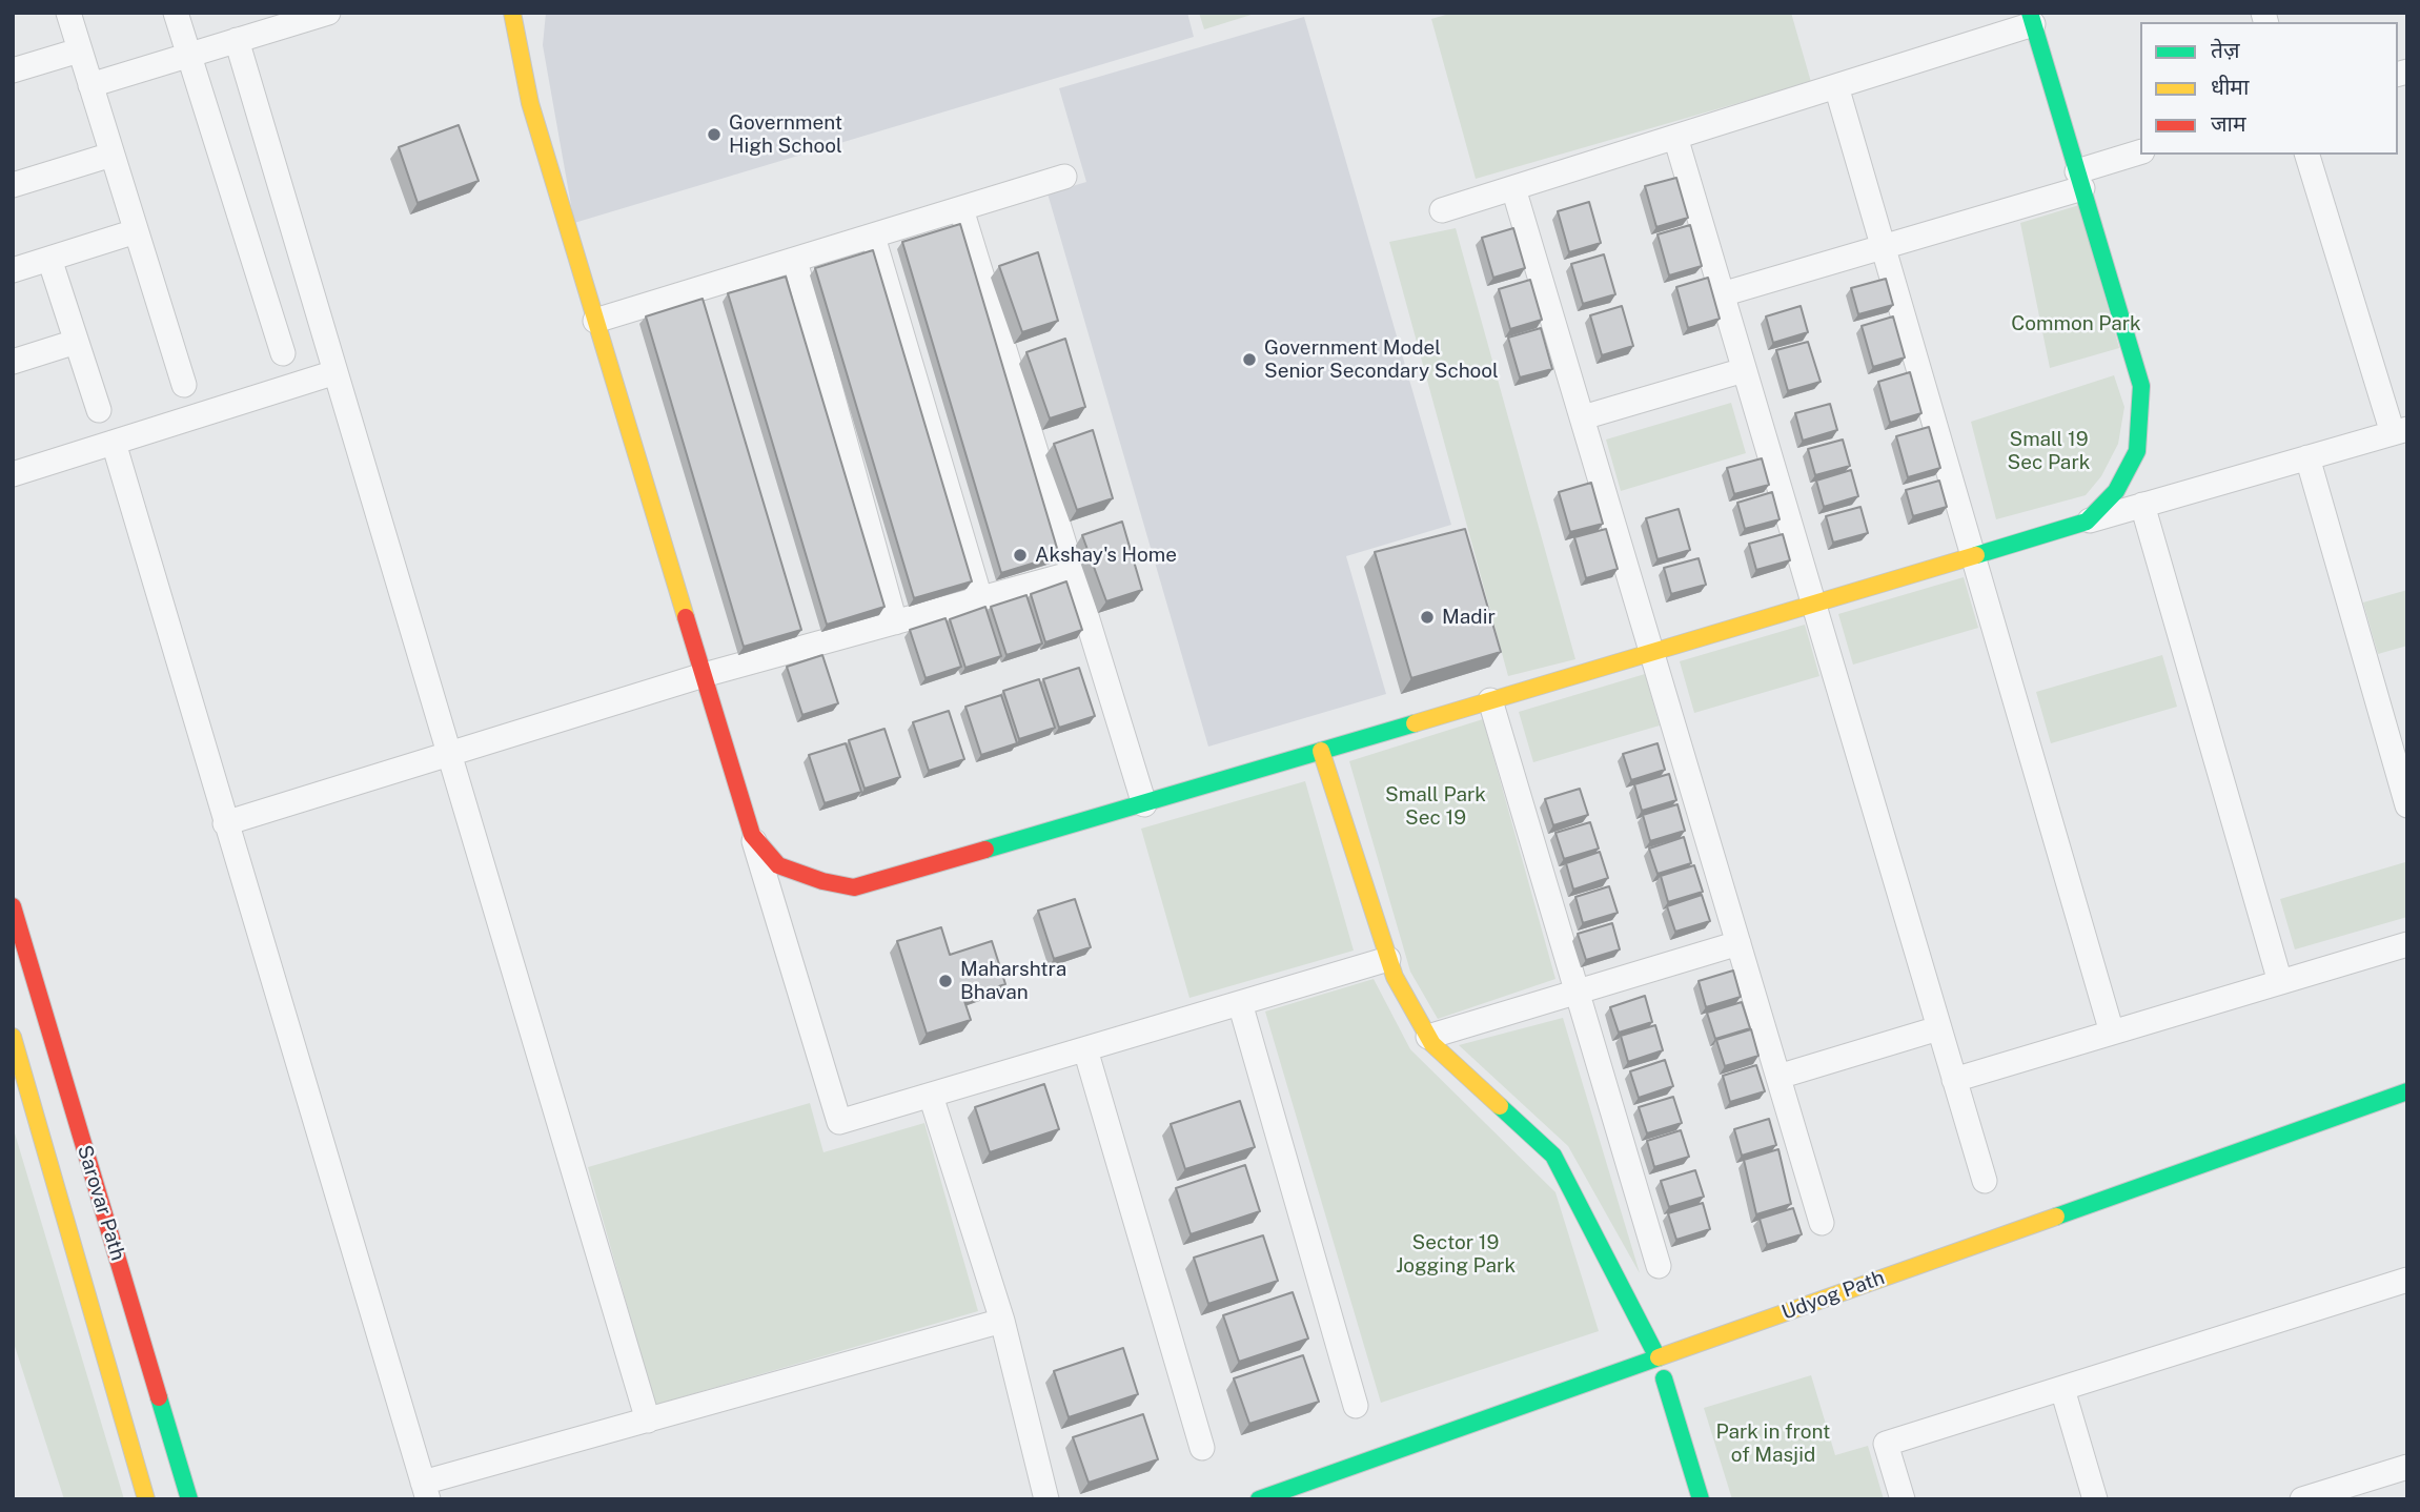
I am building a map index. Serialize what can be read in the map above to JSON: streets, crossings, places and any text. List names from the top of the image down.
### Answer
{
  "streets": {
    "street": ["Sarovar Path", "Udyog Path"]
  },
  "parks": [
    "Common Park",
    "Small 19 Sec Park",
    "Small Park Sec 19",
    "Sector 19 Jogging Park",
    "Park in front of Masjid"
  ],
  "places": [
    "Government High School",
    "Government Model Senior Secondary School",
    "Akshay's Home",
    "Madir",
    "Maharshtra Bhavan"
  ],
  "legend": ["तेज़", "धीमा", "जाम"]
}
